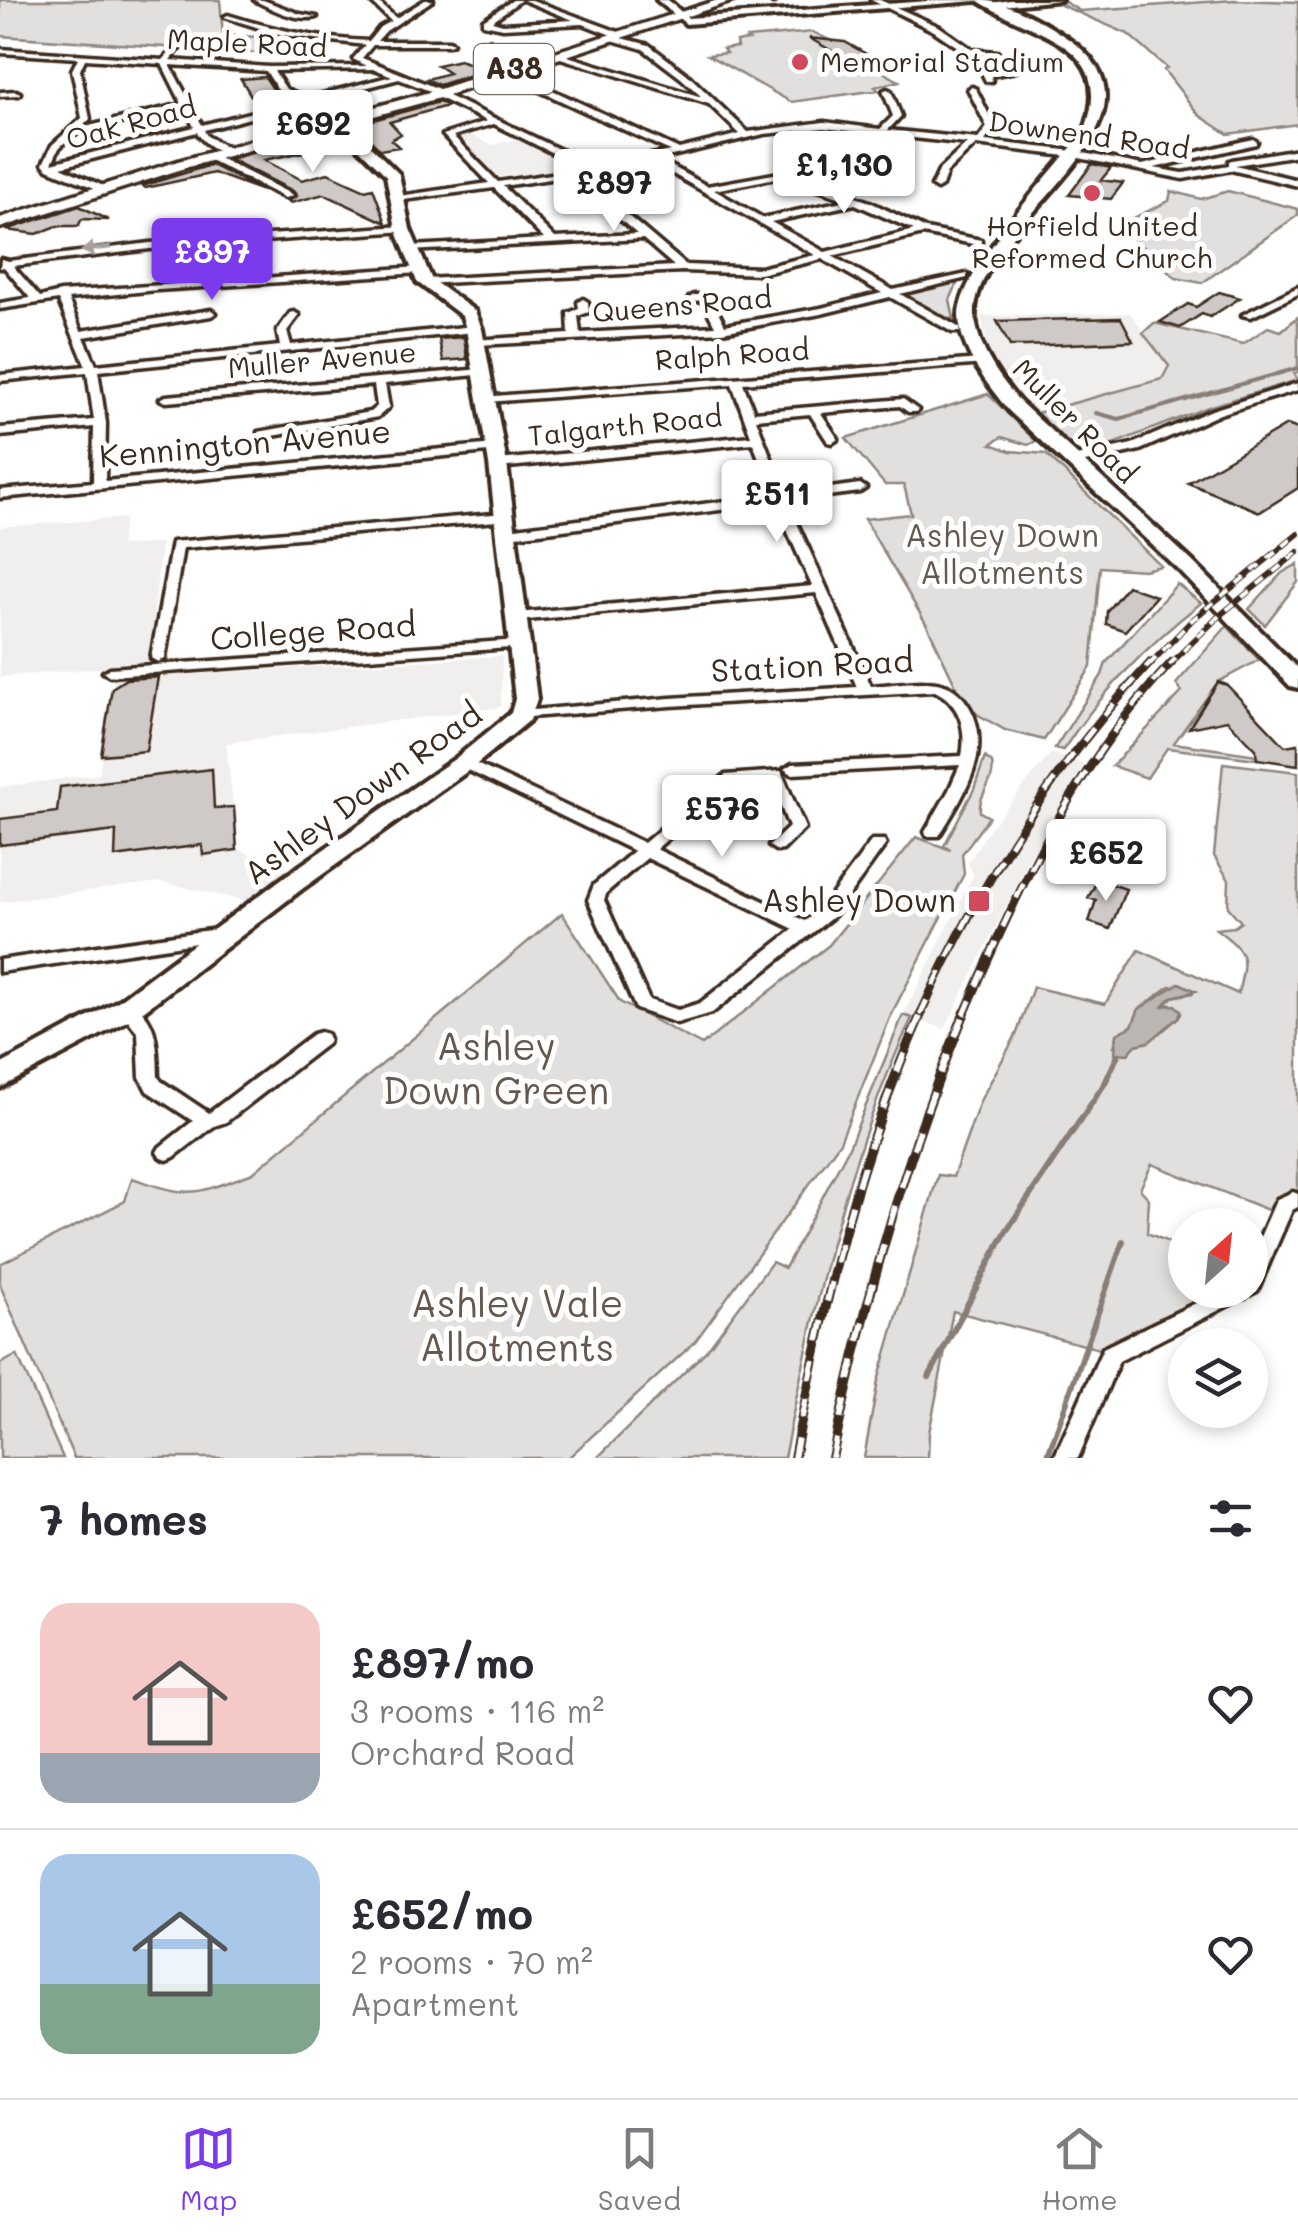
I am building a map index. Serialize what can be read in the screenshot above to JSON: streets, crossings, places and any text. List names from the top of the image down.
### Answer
{
  "streets": {
    "main road": ["A38", "Muller Road", "Ashley Down Road"],
    "street": [
      "Maple Road",
      "Oak Road",
      "Downend Road",
      "Queens Road",
      "Ralph Road",
      "Muller Avenue",
      "Talgarth Road",
      "Kennington Avenue",
      "College Road",
      "Station Road"
    ]
  },
  "crossings": [
    ["Maple Road", "A38"],
    ["Maple Road", "Oak Road"],
    ["Maple Road", "Downend Road"],
    ["Downend Road", "Muller Road"],
    ["Queens Road", "Ashley Down Road"],
    ["Ralph Road", "Muller Road"],
    ["Ralph Road", "Ashley Down Road"],
    ["Muller Avenue", "Ashley Down Road"],
    ["Talgarth Road", "Kennington Avenue"],
    ["Talgarth Road", "Ashley Down Road"],
    ["Kennington Avenue", "Ashley Down Road"],
    ["College Road", "Ashley Down Road"],
    ["Station Road", "Ashley Down Road"]
  ],
  "parks": ["Ashley Down Allotments", "Ashley Down Green", "Ashley Vale Allotments"],
  "places": {
    "other": ["Memorial Stadium", "Horfield United Reformed Church"],
    "transit": ["Ashley Down"]
  },
  "north": "top right",
  "page": {
    "price": [
      "£692",
      "£1,130",
      "£897",
      "£897",
      "£511",
      "£576",
      "£652"
    ],
    "heading": "7 homes",
    "list": [
      {
        "name": "£897/mo",
        "note": "3 rooms · 116 m² · Orchard Road"
      },
      {
        "name": "£652/mo",
        "note": "2 rooms · 70 m² · Apartment"
      }
    ],
    "tabs": ["Map", "Saved", "Home"]
  }
}
